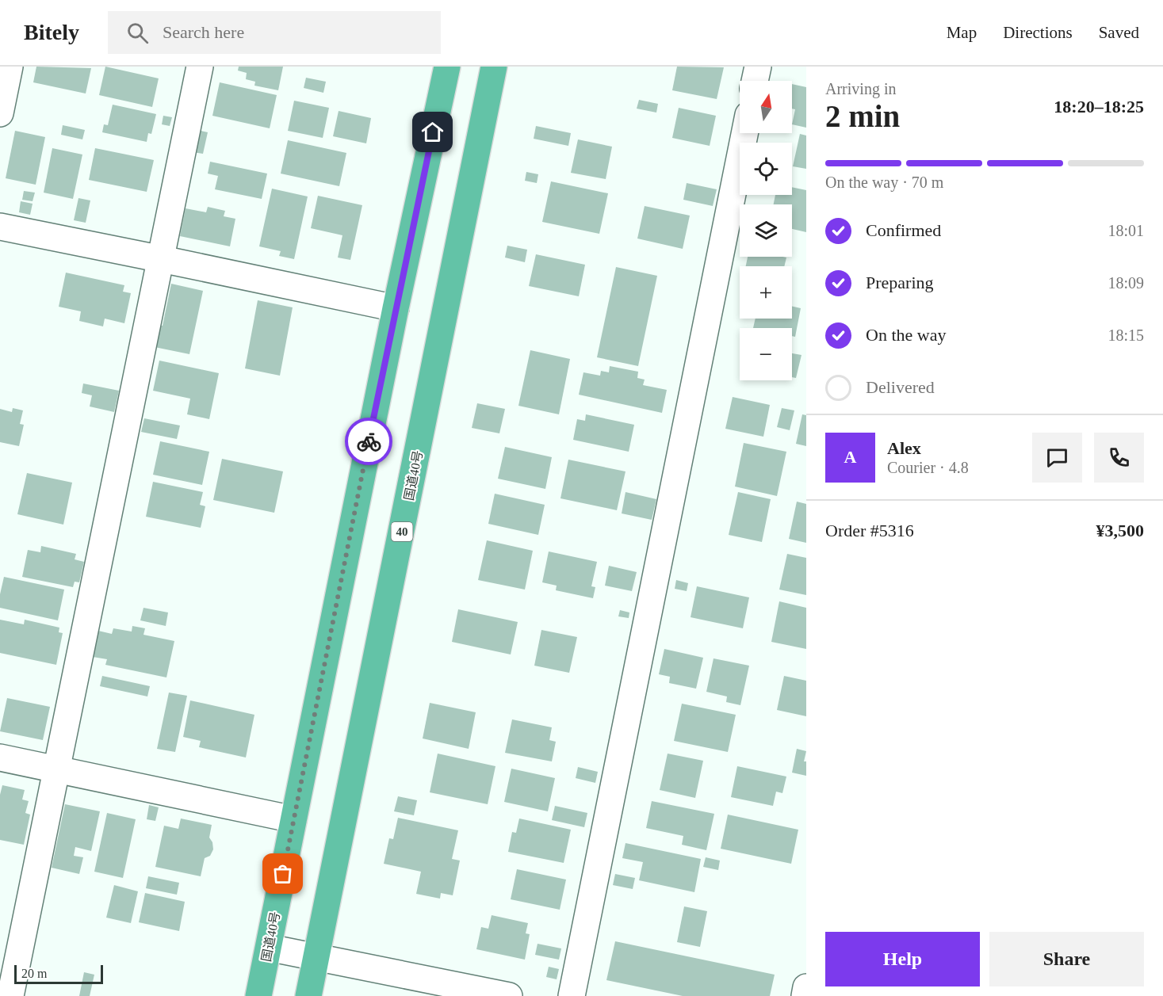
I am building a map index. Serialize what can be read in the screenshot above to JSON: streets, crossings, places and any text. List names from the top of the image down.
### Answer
{
  "streets": {
    "highway": ["国道40号", "40"]
  },
  "scale_bar": "20 m",
  "north": "top",
  "page": {
    "header": "Bitely",
    "search": "Search here",
    "nav": ["Map", "Directions", "Saved"],
    "heading": ["2 min", "Arriving in", "18:20–18:25"],
    "panel": [
      "Alex",
      "Courier · 4.8",
      "Order #5316",
      "¥3,500"
    ],
    "map_buttons": ["+", "−"],
    "bar": "On the way · 70 m",
    "list": [
      ["Confirmed", "18:01"],
      ["Preparing", "18:09"],
      ["On the way", "18:15"],
      "Delivered"
    ],
    "round": "A",
    "buttons": ["Help", "Share"],
    "scale": "20 m"
  }
}
